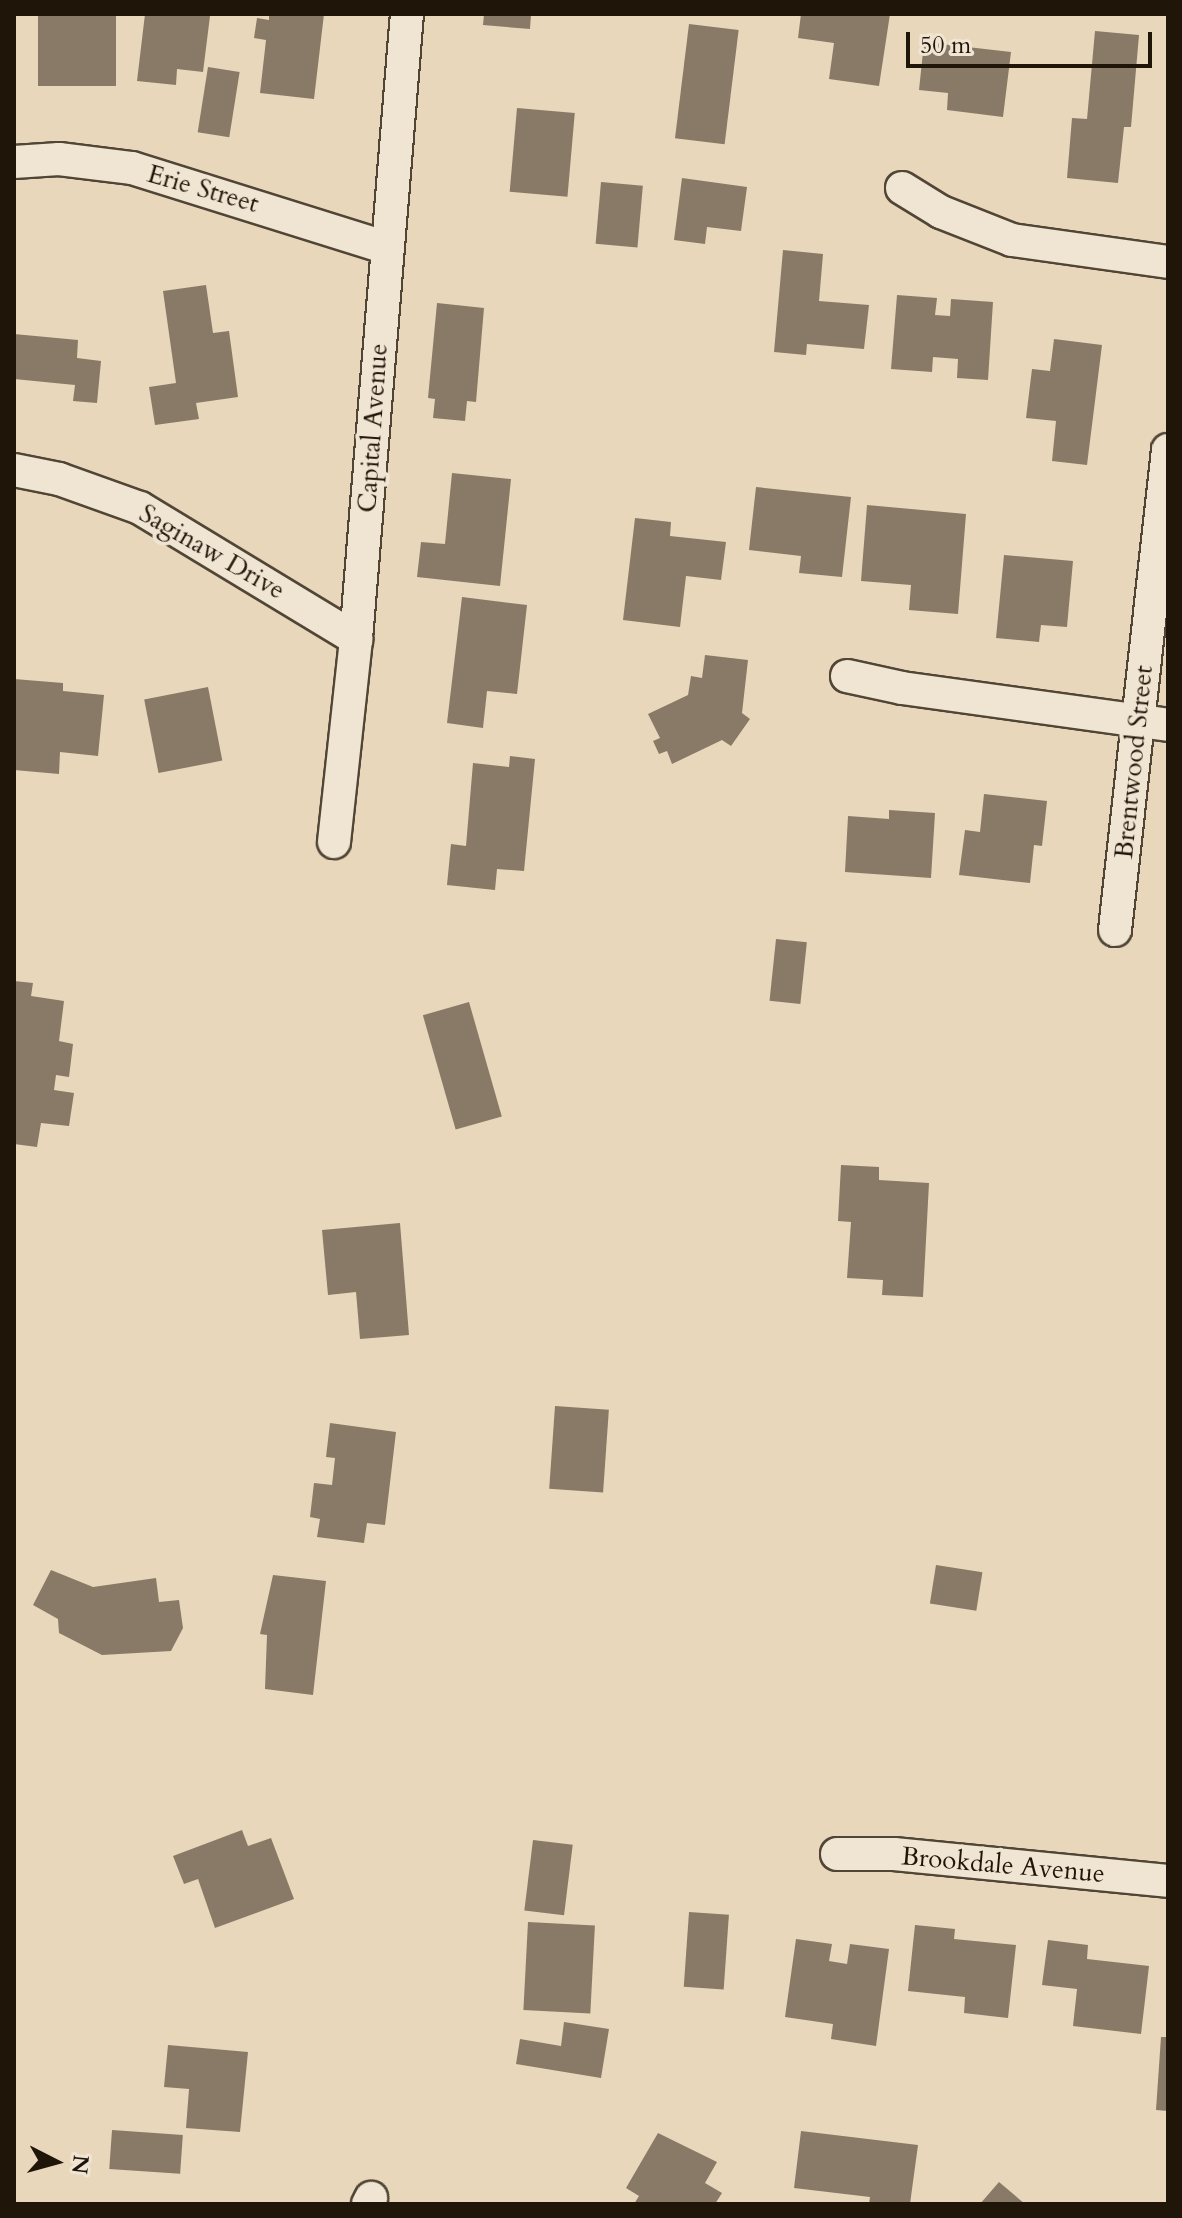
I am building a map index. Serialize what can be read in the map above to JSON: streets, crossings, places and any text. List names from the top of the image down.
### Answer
{
  "streets": {
    "street": [
      "Erie Street",
      "Capital Avenue",
      "Saginaw Drive",
      "Brentwood Street",
      "Brookdale Avenue"
    ]
  },
  "crossings": [
    ["Erie Street", "Capital Avenue"],
    ["Capital Avenue", "Saginaw Drive"]
  ],
  "scale_bar": "50 m",
  "north": "right"
}
